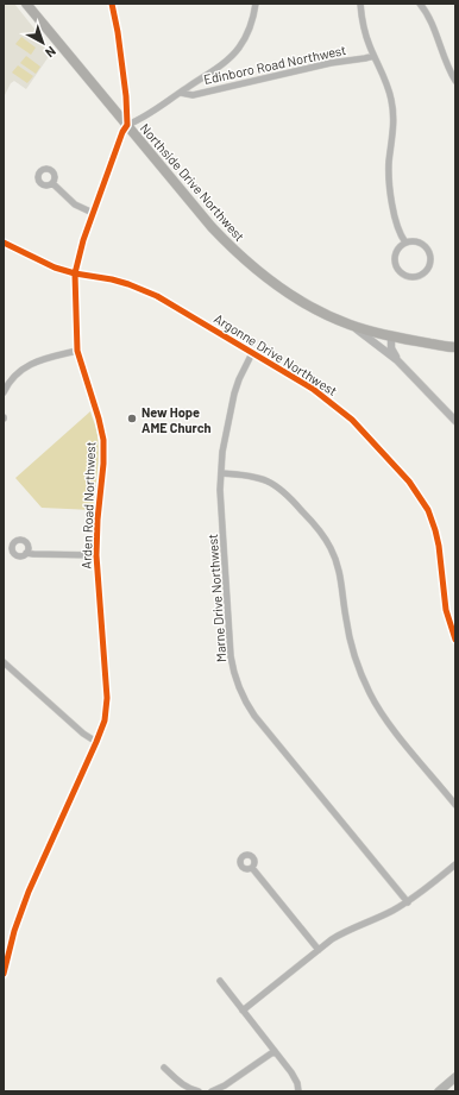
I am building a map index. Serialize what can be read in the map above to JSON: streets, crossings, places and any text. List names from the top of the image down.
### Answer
{
  "streets": {
    "main road": ["Northside Drive Northwest"],
    "street": [
      "Edinboro Road Northwest",
      "Argonne Drive Northwest",
      "Arden Road Northwest",
      "Marne Drive Northwest"
    ]
  },
  "crossings": [
    ["Northside Drive Northwest", "Arden Road Northwest"],
    ["Argonne Drive Northwest", "Arden Road Northwest"],
    ["Argonne Drive Northwest", "Marne Drive Northwest"]
  ],
  "places": ["New Hope AME Church"],
  "north": "bottom right"
}
